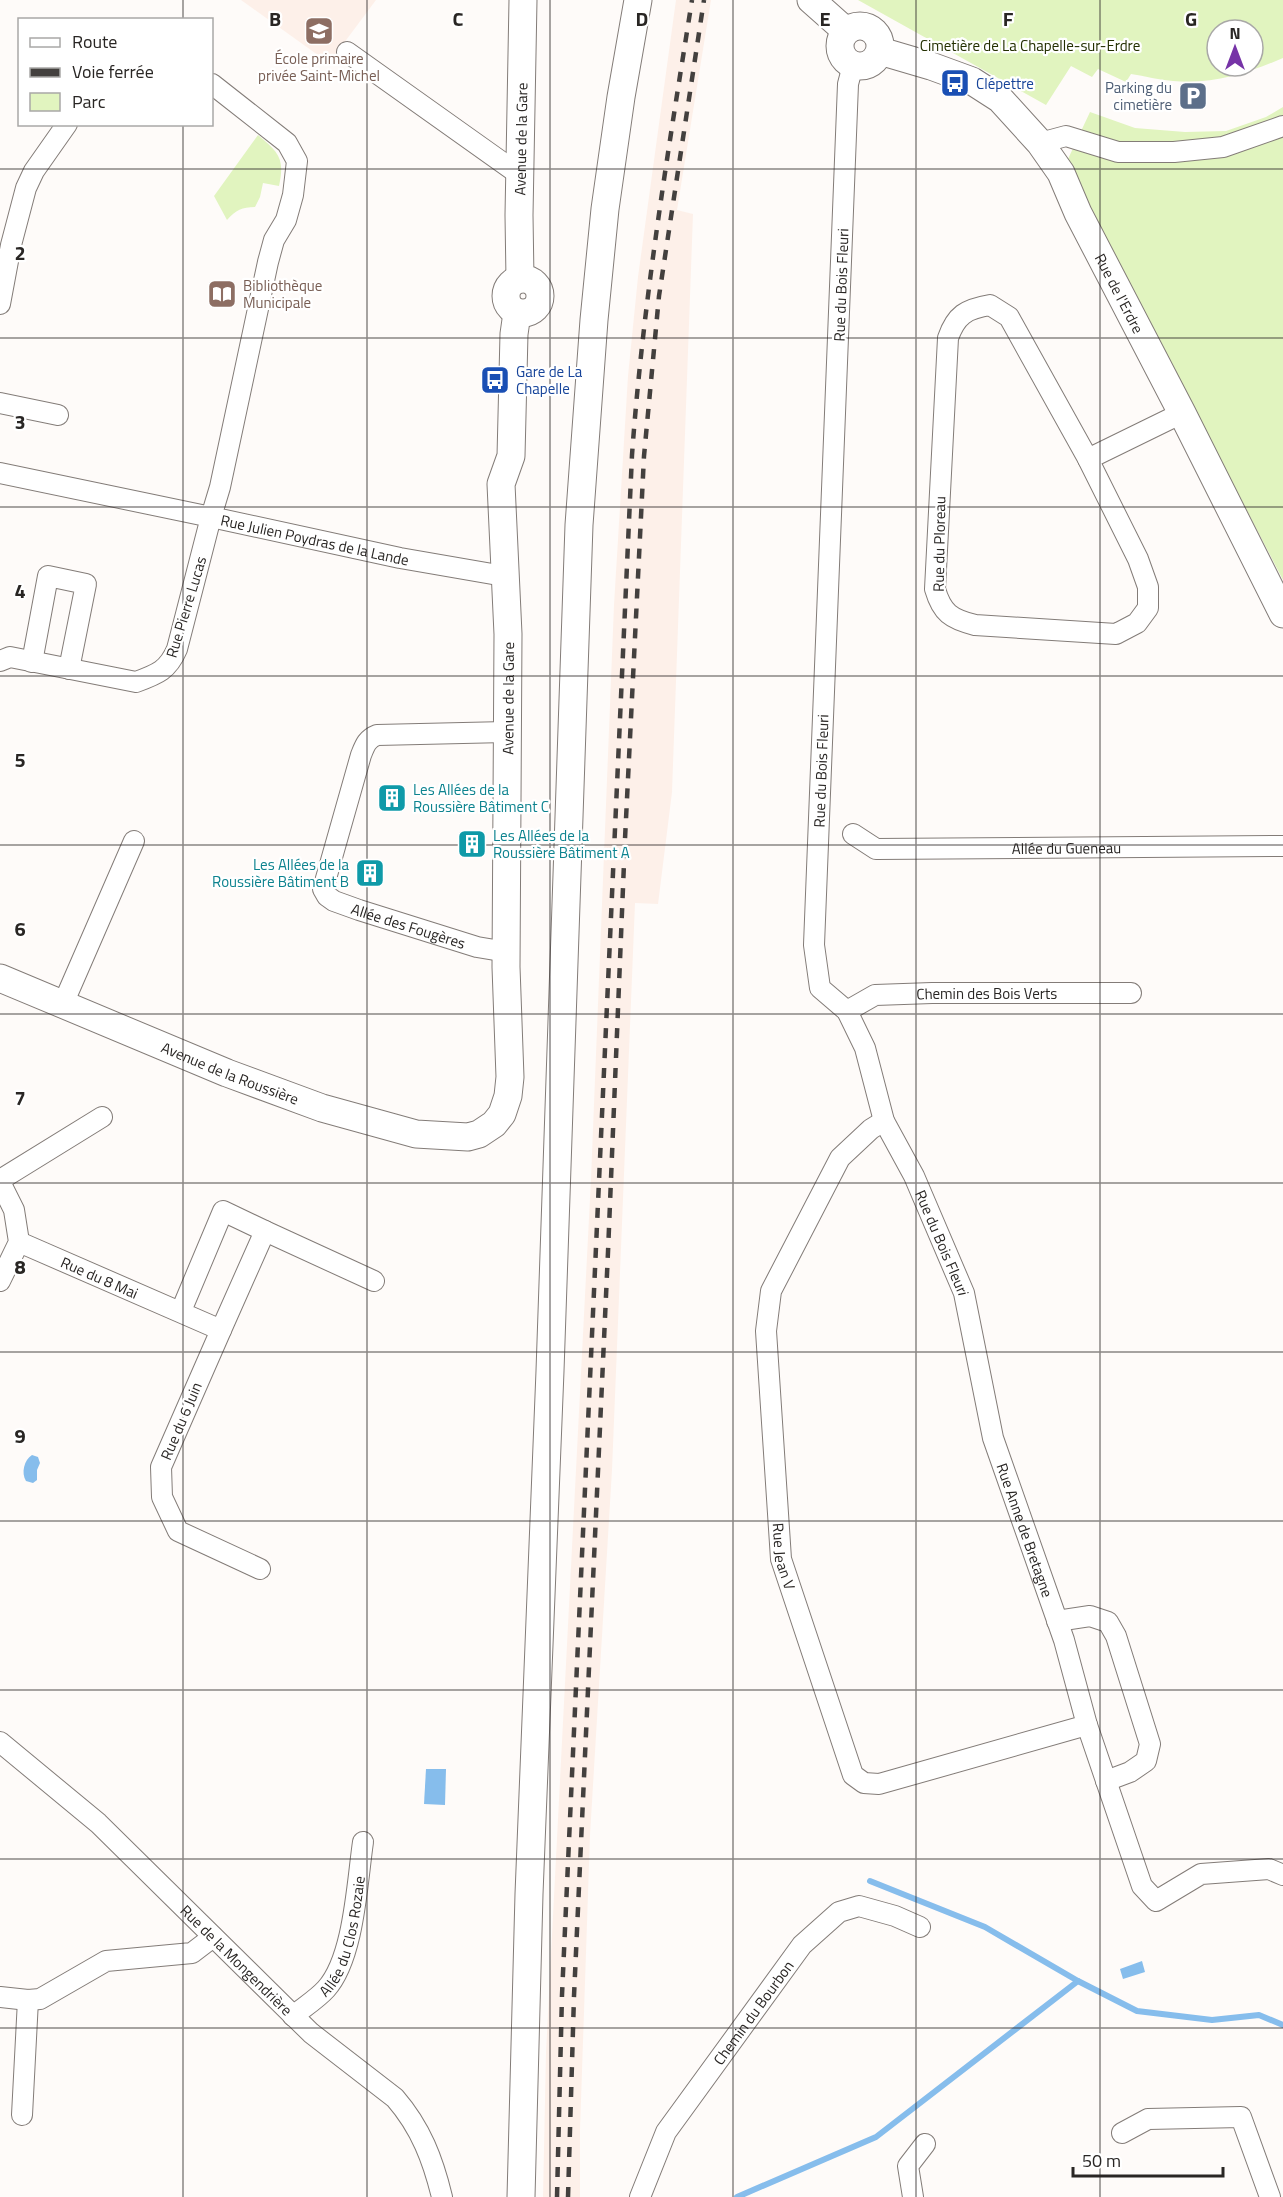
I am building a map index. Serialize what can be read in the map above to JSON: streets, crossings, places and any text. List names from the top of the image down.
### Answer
{
  "streets": {
    "street": [
      "Avenue de la Gare",
      "Rue du Bois Fleuri",
      "Rue de l'Erdre",
      "Rue Julien Poydras de la Lande",
      "Rue du Ploreau",
      "Rue Pierre Lucas",
      "Allée du Gueneau",
      "Allée des Fougères",
      "Chemin des Bois Verts",
      "Avenue de la Roussière",
      "Rue du 8 Mai",
      "Rue du 6 Juin",
      "Rue Anne de Bretagne",
      "Rue Jean V",
      "Allée du Clos Rozaie",
      "Rue de la Mongendrière",
      "Chemin du Bourbon"
    ]
  },
  "crossings": [
    ["Avenue de la Gare", "Rue Julien Poydras de la Lande"],
    ["Avenue de la Gare", "Allée des Fougères"],
    ["Avenue de la Gare", "Avenue de la Roussière"],
    ["Rue du Bois Fleuri", "Rue de l'Erdre"],
    ["Rue du Bois Fleuri", "Chemin des Bois Verts"],
    ["Rue du Bois Fleuri", "Rue Anne de Bretagne"],
    ["Rue du Bois Fleuri", "Rue Jean V"],
    ["Rue Julien Poydras de la Lande", "Rue Pierre Lucas"],
    ["Rue du 8 Mai", "Rue du 6 Juin"],
    ["Rue Anne de Bretagne", "Rue Jean V"],
    ["Allée du Clos Rozaie", "Rue de la Mongendrière"]
  ],
  "parks": ["Cimetière de La Chapelle-sur-Erdre"],
  "places": {
    "school or university": ["École primaire privée Saint-Michel"],
    "bus stop": ["Clépettre", "Gare de La Chapelle"],
    "parking": ["Parking du cimetière"],
    "library": ["Bibliothèque Municipale"],
    "building": ["Les Allées de la Roussière Bâtiment C", "Les Allées de la Roussière Bâtiment A", "Les Allées de la Roussière Bâtiment B"]
  },
  "legend": ["Route", "Voie ferrée", "Parc"],
  "scale_bar": "50 m",
  "north": "top",
  "grid": {
    "columns": [
      "B",
      "C",
      "D",
      "E",
      "F",
      "G"
    ],
    "rows": [
      "2",
      "3",
      "4",
      "5",
      "6",
      "7",
      "8",
      "9"
    ]
  }
}
